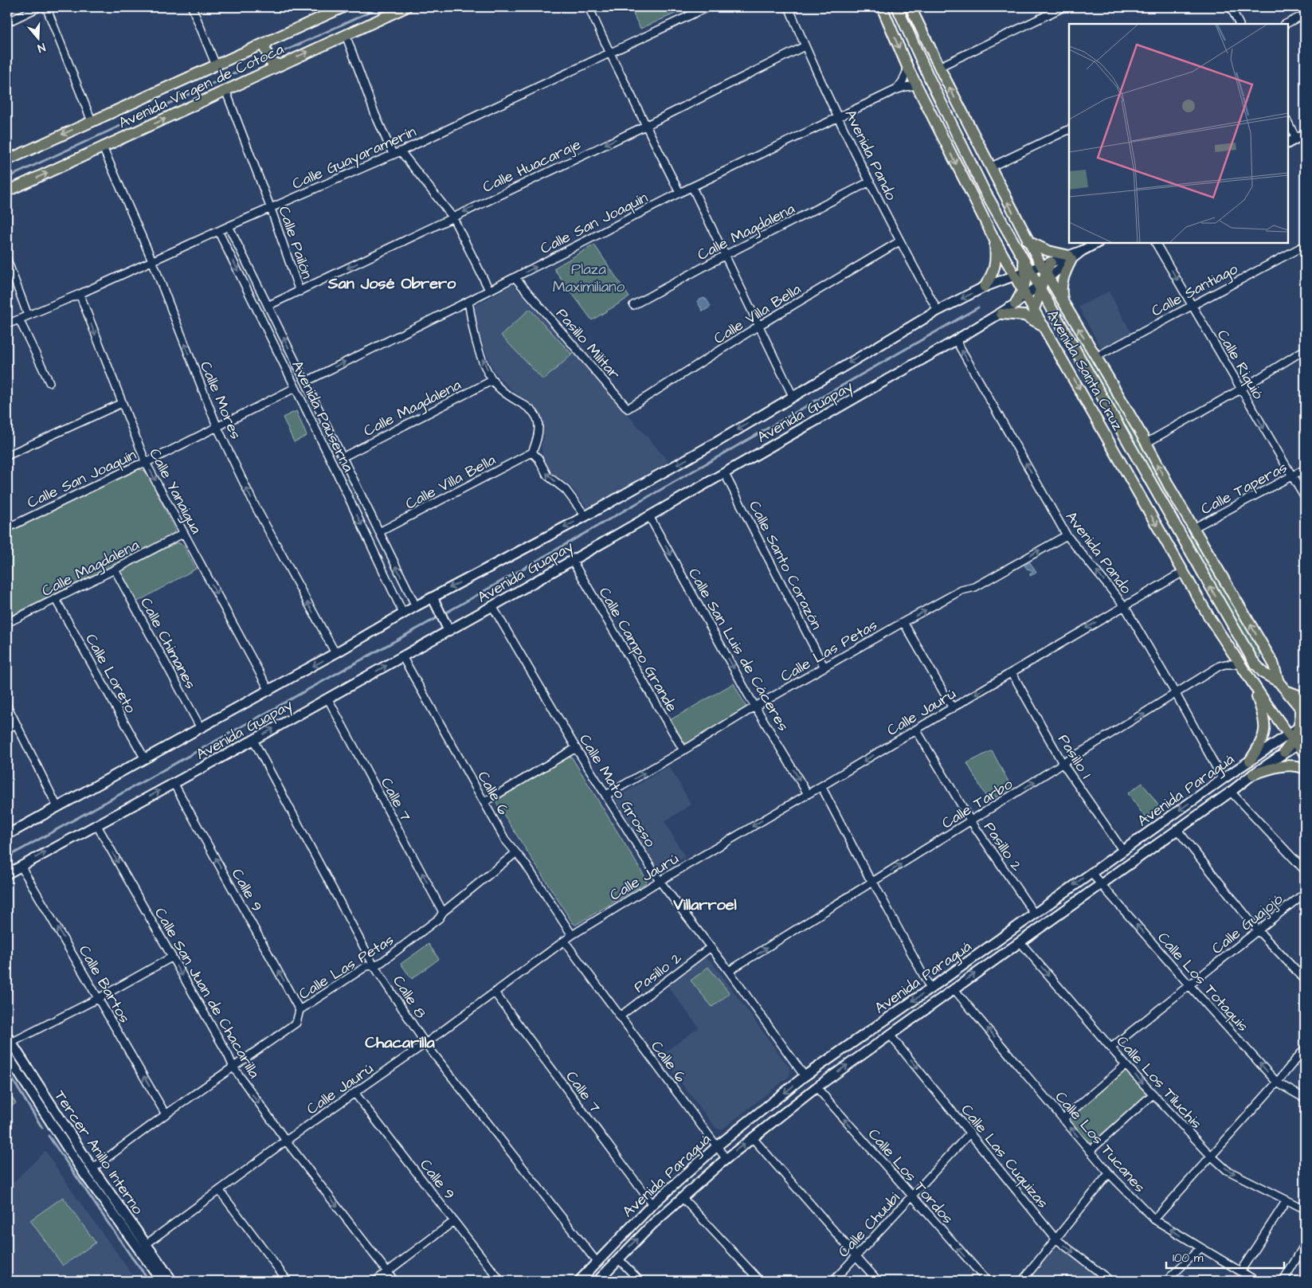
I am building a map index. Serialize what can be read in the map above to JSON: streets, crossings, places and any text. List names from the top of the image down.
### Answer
{
  "streets": {
    "main road": [
      "Avenida Virgen de Cotoca",
      "Avenida Santa Cruz",
      "Avenida Guapay",
      "Avenida Paraguá",
      "Tercer Anillo Interno"
    ],
    "street": [
      "Avenida Pando",
      "Calle Guayaramerín",
      "Calle Huacaraje",
      "Calle San Joaquín",
      "Calle Magdalena",
      "Calle Pailón",
      "Calle Santiago",
      "Calle Villa Bella",
      "Pasillo Militar",
      "Calle Riquió",
      "Calle Mores",
      "Avenida Pauserna",
      "Calle Taperas",
      "Calle Yanaigua",
      "Calle Santo Corazón",
      "Calle Chimanes",
      "Calle Campo Grande",
      "Calle San Luis de Cáceres",
      "Calle Las Petas",
      "Calle Loreto",
      "Calle Jaurú",
      "Pasillo 1",
      "Calle Mato Grosso",
      "Calle 6",
      "Calle 7",
      "Calle Tarbo",
      "Pasillo 2",
      "Calle 9",
      "Calle Guajojó",
      "Calle Los Totaquis",
      "Calle Bartos",
      "Calle San Juan de Chacarilla",
      "Calle 8",
      "Calle Los Tiluchis",
      "Calle Los Tucanes",
      "Calle Las Cuquizas",
      "Calle Los Tordos",
      "Calle Chuubi"
    ]
  },
  "crossings": [
    ["Avenida Virgen de Cotoca", "Calle Pailón"],
    ["Avenida Virgen de Cotoca", "Calle Mores"],
    ["Avenida Pando", "Calle Huacaraje"],
    ["Avenida Pando", "Calle San Joaquín"],
    ["Avenida Pando", "Calle Magdalena"],
    ["Avenida Pando", "Calle Villa Bella"],
    ["Avenida Pando", "Avenida Guapay"],
    ["Avenida Pando", "Calle Las Petas"],
    ["Avenida Pando", "Calle Jaurú"],
    ["Avenida Pando", "Avenida Paraguá"],
    ["Avenida Pando", "Calle Tarbo"],
    ["Calle Guayaramerín", "Calle Pailón"],
    ["Calle Guayaramerín", "Calle Mores"],
    ["Calle Guayaramerín", "Avenida Pauserna"],
    ["Calle Guayaramerín", "Calle Yanaigua"],
    ["Calle Huacaraje", "Calle Pailón"],
    ["Calle Huacaraje", "Avenida Pauserna"],
    ["Calle San Joaquín", "Pasillo Militar"],
    ["Calle San Joaquín", "Avenida Santa Cruz"],
    ["Calle San Joaquín", "Calle Mores"],
    ["Calle San Joaquín", "Avenida Pauserna"],
    ["Calle San Joaquín", "Calle Yanaigua"],
    ["Calle Magdalena", "Avenida Pauserna"],
    ["Calle Magdalena", "Calle Yanaigua"],
    ["Calle Magdalena", "Calle Chimanes"],
    ["Calle Magdalena", "Calle Loreto"],
    ["Calle Santiago", "Calle Riquió"],
    ["Calle Santiago", "Avenida Santa Cruz"],
    ["Calle Villa Bella", "Pasillo Militar"],
    ["Calle Villa Bella", "Avenida Pauserna"],
    ["Calle Riquió", "Calle Taperas"],
    ["Avenida Santa Cruz", "Avenida Guapay"],
    ["Avenida Santa Cruz", "Calle Taperas"],
    ["Avenida Santa Cruz", "Calle Jaurú"],
    ["Avenida Santa Cruz", "Avenida Paraguá"],
    ["Avenida Santa Cruz", "Calle Tarbo"],
    ["Calle Mores", "Avenida Guapay"],
    ["Avenida Guapay", "Avenida Pauserna"],
    ["Avenida Guapay", "Calle Yanaigua"],
    ["Avenida Guapay", "Calle Santo Corazón"],
    ["Avenida Guapay", "Calle Chimanes"],
    ["Avenida Guapay", "Calle Campo Grande"],
    ["Avenida Guapay", "Calle San Luis de Cáceres"],
    ["Avenida Guapay", "Calle Loreto"],
    ["Avenida Guapay", "Calle Mato Grosso"],
    ["Avenida Guapay", "Calle 6"],
    ["Avenida Guapay", "Calle 7"],
    ["Avenida Guapay", "Calle 9"],
    ["Avenida Guapay", "Calle Bartos"],
    ["Avenida Guapay", "Calle San Juan de Chacarilla"],
    ["Avenida Guapay", "Calle 8"],
    ["Calle Santo Corazón", "Calle Las Petas"],
    ["Calle Campo Grande", "Calle Las Petas"],
    ["Calle San Luis de Cáceres", "Calle Las Petas"],
    ["Calle San Luis de Cáceres", "Calle Jaurú"],
    ["Calle Las Petas", "Calle Mato Grosso"],
    ["Calle Las Petas", "Calle 6"],
    ["Calle Las Petas", "Calle 7"],
    ["Calle Las Petas", "Calle 9"],
    ["Calle Las Petas", "Calle Bartos"],
    ["Calle Las Petas", "Calle San Juan de Chacarilla"],
    ["Calle Las Petas", "Calle 8"],
    ["Calle Las Petas", "Tercer Anillo Interno"],
    ["Calle Jaurú", "Pasillo 1"],
    ["Calle Jaurú", "Calle Mato Grosso"],
    ["Calle Jaurú", "Calle 6"],
    ["Calle Jaurú", "Calle 7"],
    ["Calle Jaurú", "Pasillo 2"],
    ["Calle Jaurú", "Calle 9"],
    ["Calle Jaurú", "Calle San Juan de Chacarilla"],
    ["Calle Jaurú", "Calle 8"],
    ["Calle Jaurú", "Tercer Anillo Interno"],
    ["Pasillo 1", "Avenida Paraguá"],
    ["Pasillo 1", "Calle Tarbo"],
    ["Avenida Paraguá", "Calle Mato Grosso"],
    ["Avenida Paraguá", "Calle 6"],
    ["Avenida Paraguá", "Calle 7"],
    ["Avenida Paraguá", "Pasillo 2"],
    ["Avenida Paraguá", "Calle Los Totaquis"],
    ["Avenida Paraguá", "Calle 8"],
    ["Avenida Paraguá", "Calle Los Tiluchis"],
    ["Avenida Paraguá", "Calle Los Tucanes"],
    ["Avenida Paraguá", "Calle Las Cuquizas"],
    ["Avenida Paraguá", "Calle Los Tordos"],
    ["Calle Mato Grosso", "Calle Tarbo"],
    ["Calle Mato Grosso", "Pasillo 2"],
    ["Calle 6", "Pasillo 2"],
    ["Calle Tarbo", "Pasillo 2"],
    ["Calle Guajojó", "Calle Los Totaquis"],
    ["Calle Guajojó", "Calle Los Tiluchis"],
    ["Calle Las Cuquizas", "Calle Chuubi"],
    ["Calle Los Tordos", "Calle Chuubi"]
  ],
  "one_way": [
    "Avenida Pando",
    "Calle Huacaraje",
    "Calle San Joaquín",
    "Calle Riquió",
    "Calle Mores",
    "Calle Yanaigua",
    "Calle San Luis de Cáceres",
    "Calle Jaurú",
    "Calle 7",
    "Calle Tarbo",
    "Calle 9",
    "Calle Los Totaquis",
    "Calle Bartos",
    "Calle San Juan de Chacarilla",
    "Calle Los Tiluchis",
    "Calle Los Tucanes",
    "Calle Las Cuquizas",
    "Calle Los Tordos"
  ],
  "districts": ["San José Obrero", "Villarroel", "Chacarilla"],
  "parks": ["Plaza Maximiliano"],
  "scale_bar": "100 m",
  "north": "bottom"
}
